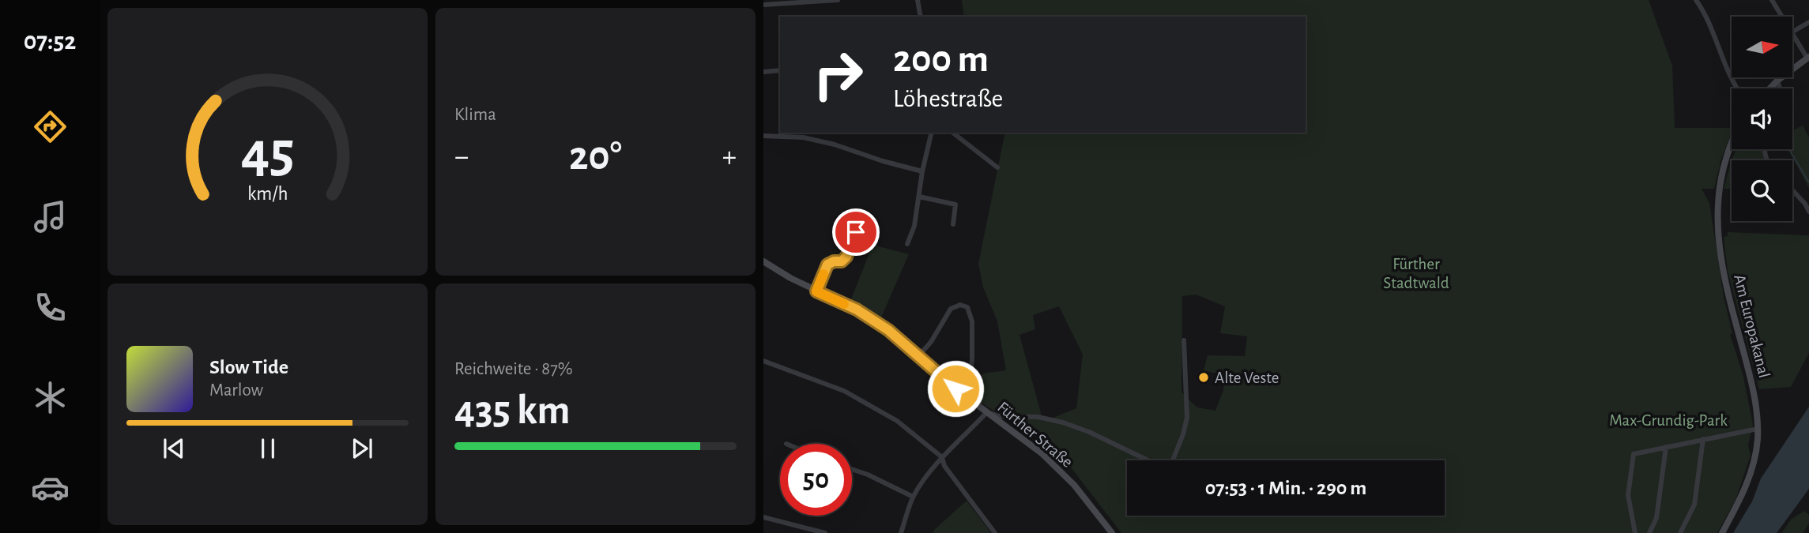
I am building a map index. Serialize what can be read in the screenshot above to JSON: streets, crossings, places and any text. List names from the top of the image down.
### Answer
{
  "streets": {
    "main road": ["Am Europakanal", "Fürther Straße"]
  },
  "parks": ["Fürther Stadtwald", "Max-Grundig-Park"],
  "places": ["Alte Veste"],
  "north": "right",
  "page": {
    "tabs": "07:52",
    "tile": [
      "Klima",
      ["Reichweite · 87%", "435 km"]
    ],
    "turn": ["200 m", "Löhestraße"],
    "heat": ["−", "20°", "+"],
    "song": ["Slow Tide", "Marlow"],
    "limit": "50",
    "trip": "07:53 · 1 Min. · 290 m",
    "gauge": ["45", "km/h"]
  }
}
